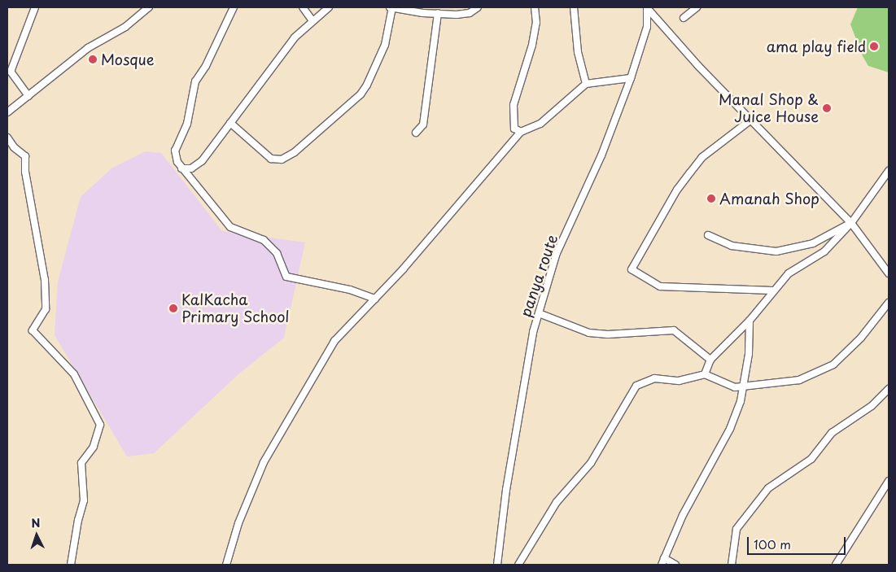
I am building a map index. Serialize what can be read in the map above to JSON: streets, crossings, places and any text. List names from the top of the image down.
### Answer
{
  "streets": {
    "street": ["panya route"]
  },
  "places": [
    "ama play field",
    "Mosque",
    "Manal Shop & Juice House",
    "Amanah Shop",
    "KalKacha Primary School"
  ],
  "scale_bar": "100 m",
  "north": "top"
}
